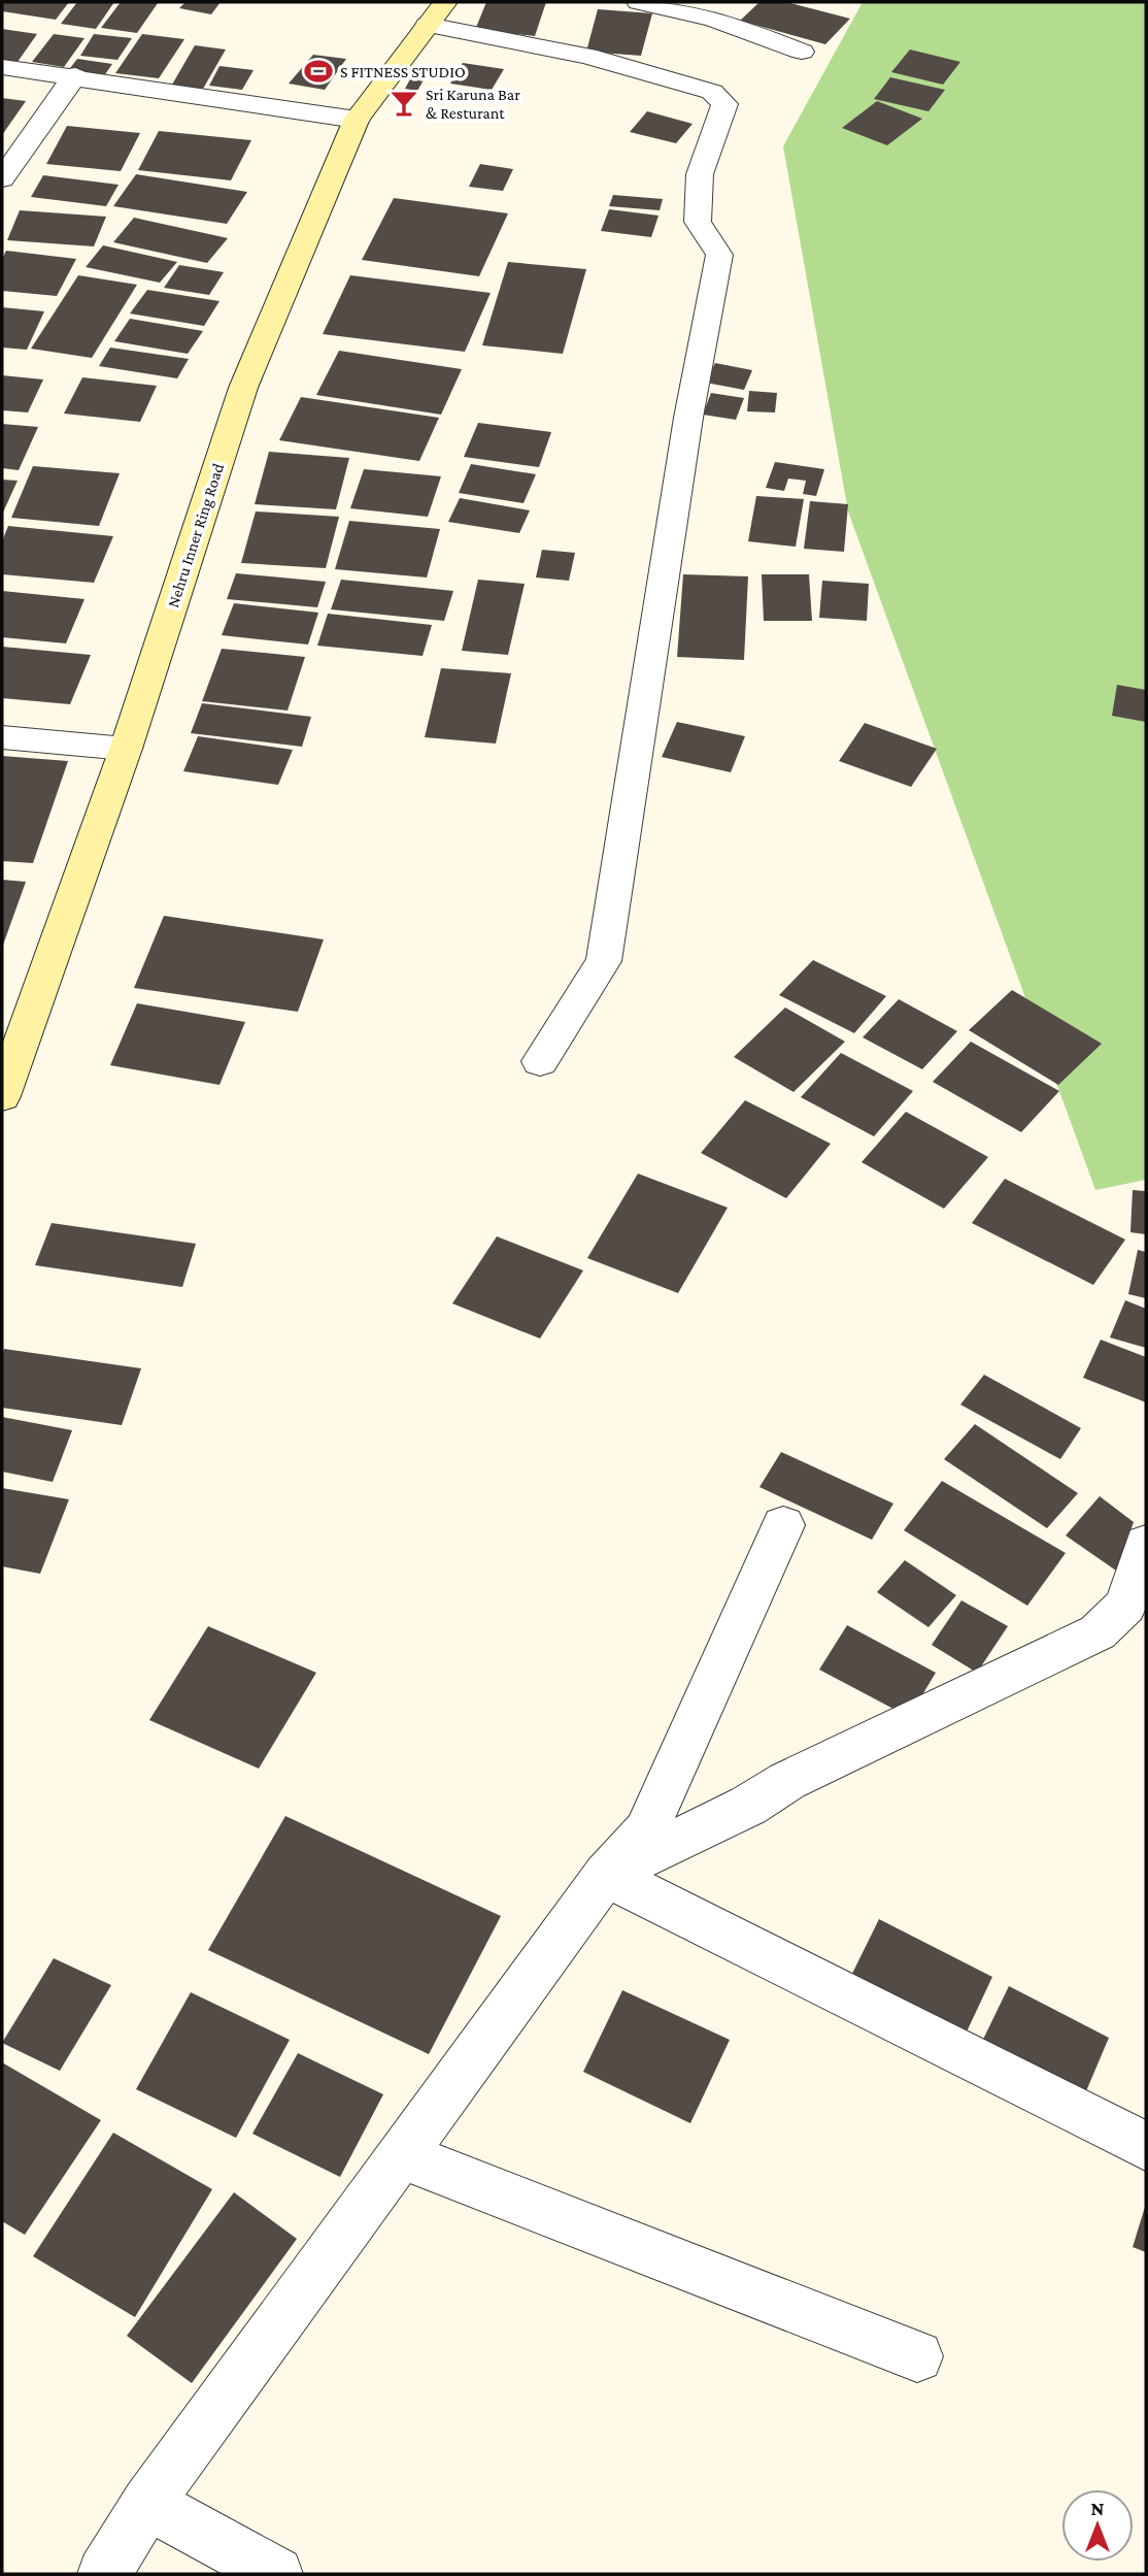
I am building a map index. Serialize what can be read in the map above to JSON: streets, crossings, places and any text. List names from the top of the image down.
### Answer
{
  "streets": {
    "street": ["Nehru Inner Ring Road"]
  },
  "places": {
    "sports": ["S FITNESS STUDIO"],
    "bar": ["Sri Karuna Bar & Resturant"]
  },
  "north": "top"
}
